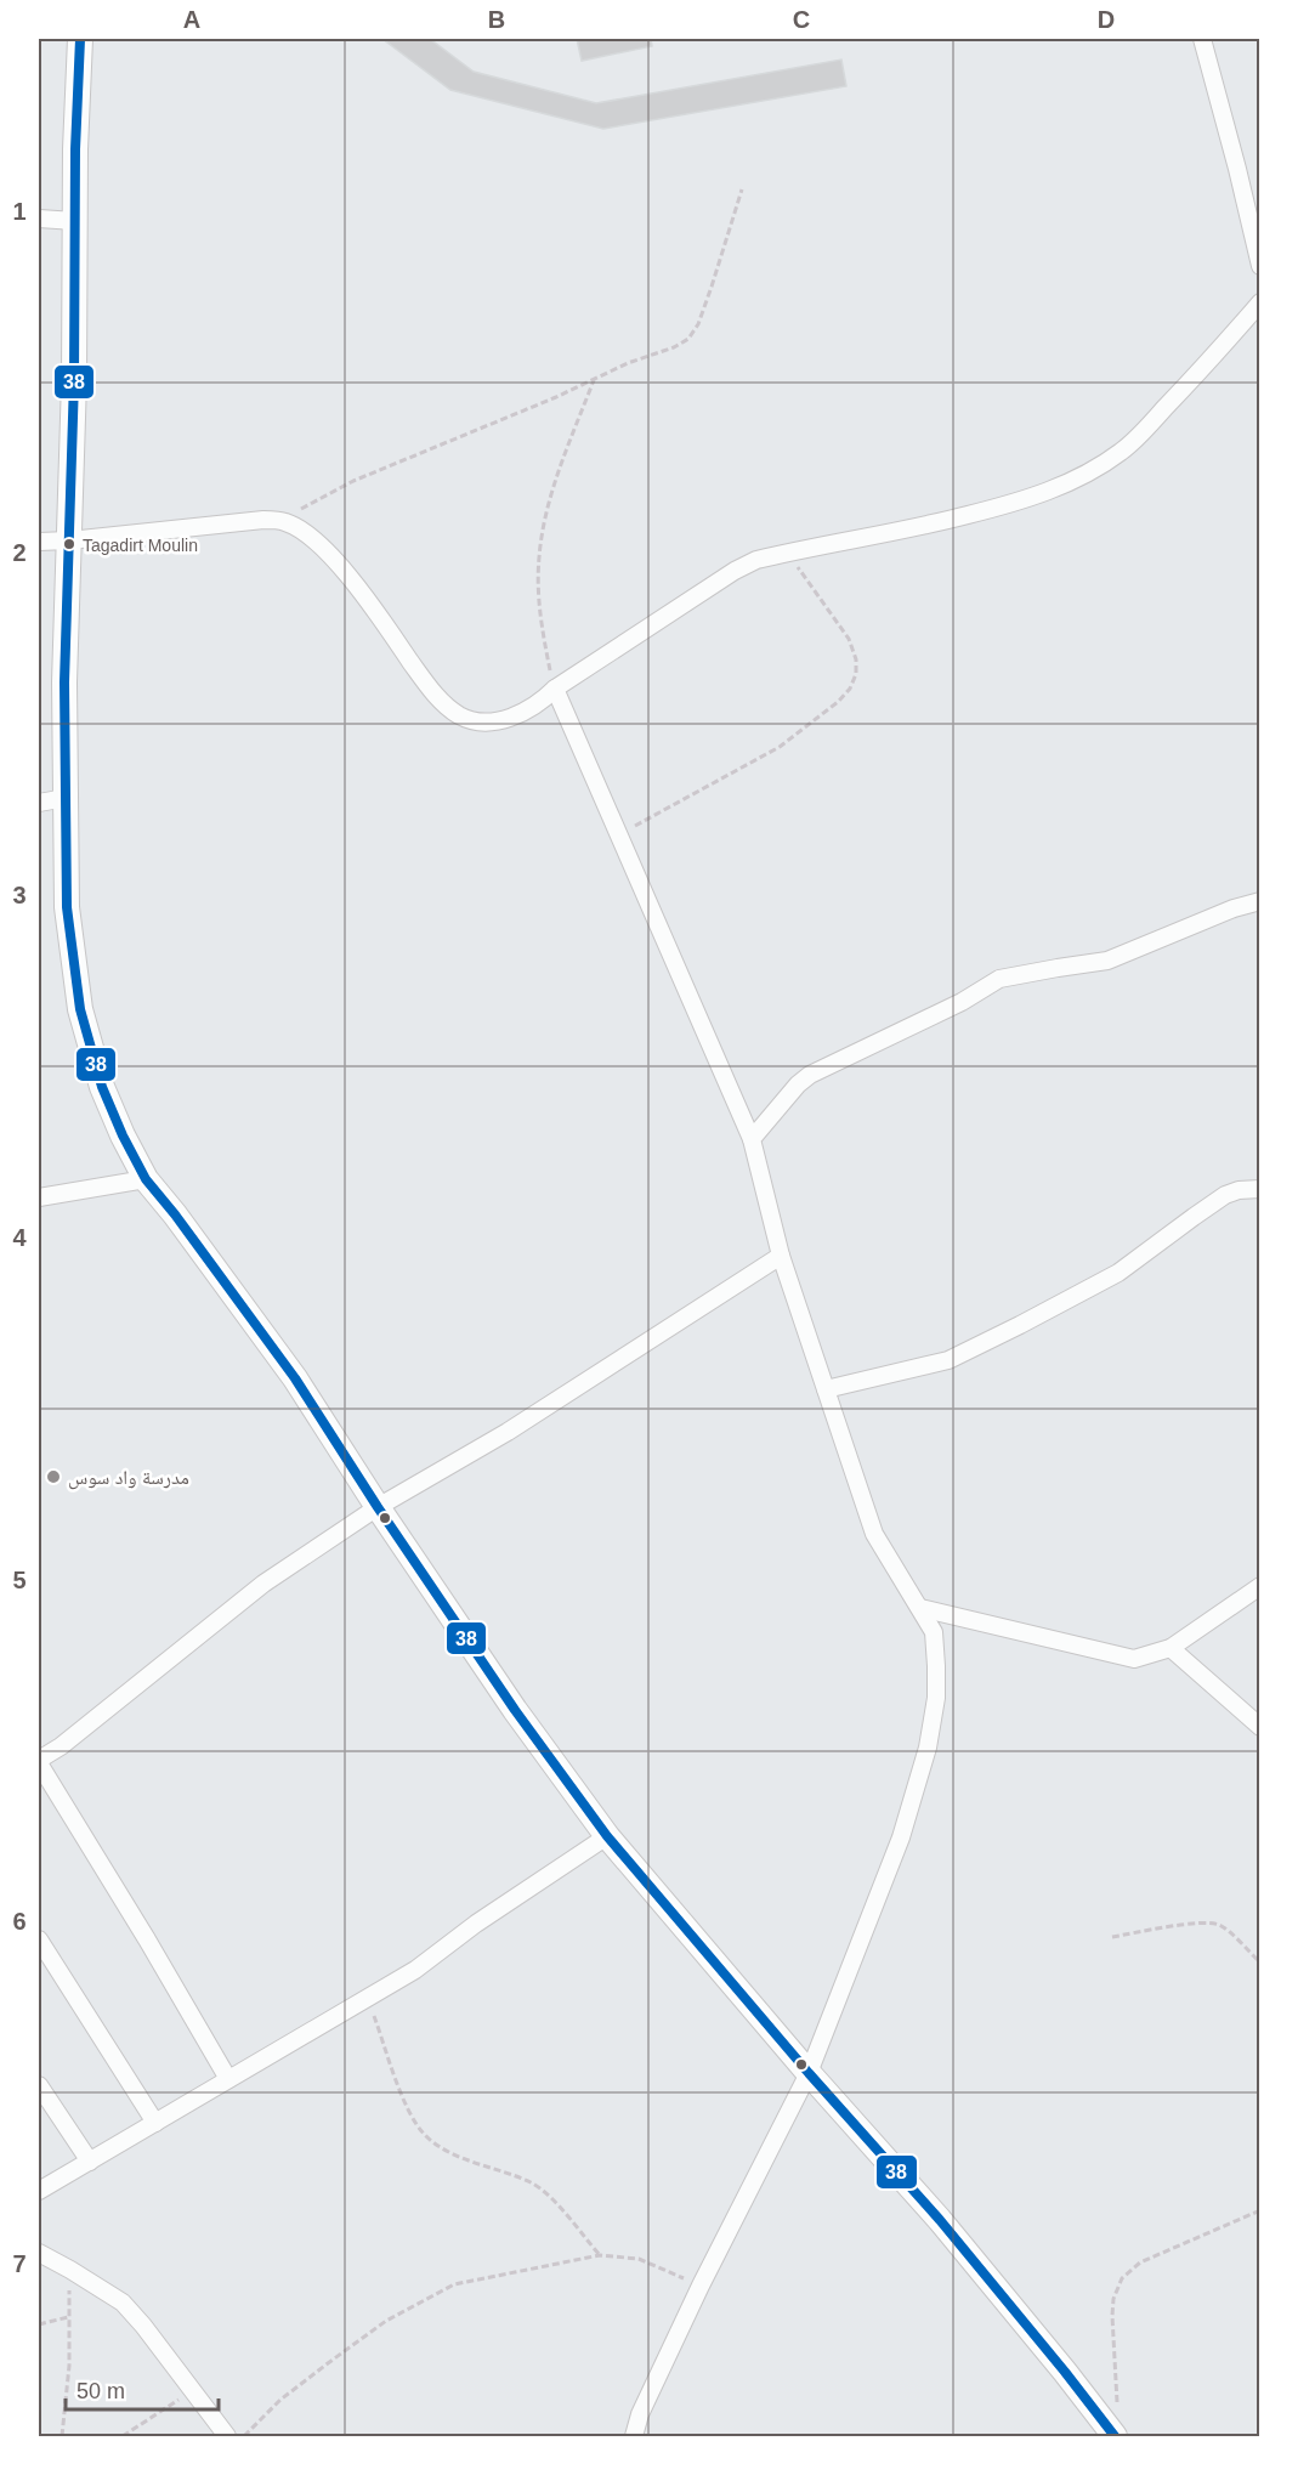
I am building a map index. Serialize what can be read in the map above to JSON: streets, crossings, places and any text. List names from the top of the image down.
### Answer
{
  "places": ["Tagadirt Moulin", "مدرسة واد سوس"],
  "lines": ["transit line 38"],
  "scale_bar": "50 m",
  "grid": {
    "columns": [
      "A",
      "B",
      "C",
      "D"
    ],
    "rows": [
      "1",
      "2",
      "3",
      "4",
      "5",
      "6",
      "7"
    ]
  }
}
